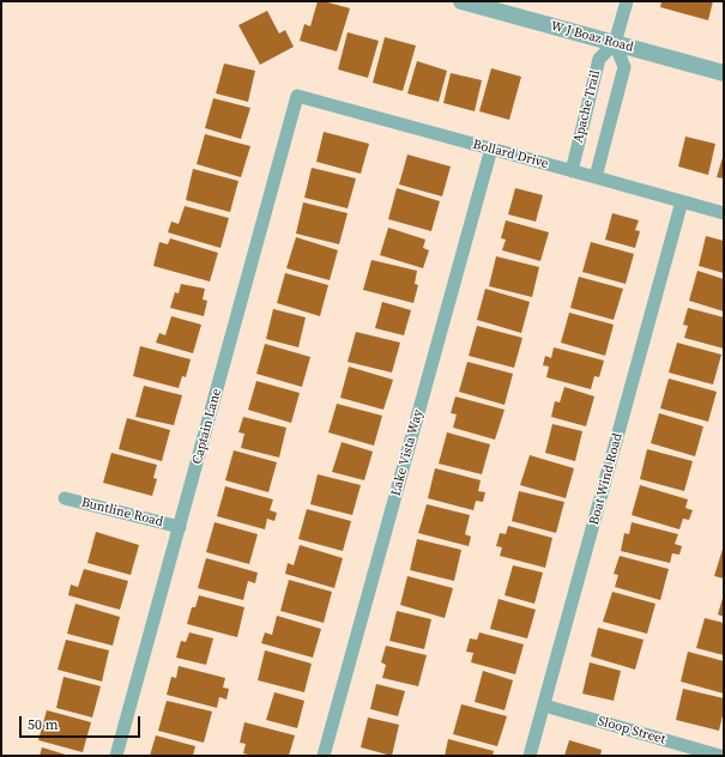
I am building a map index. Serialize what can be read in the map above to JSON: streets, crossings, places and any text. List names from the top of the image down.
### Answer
{
  "streets": {
    "street": [
      "W J Boaz Road",
      "Apache Trail",
      "Bollard Drive",
      "Captain Lane",
      "Lake Vista Way",
      "Boat Wind Road",
      "Buntline Road",
      "Sloop Street"
    ]
  },
  "crossings": [
    ["W J Boaz Road", "Apache Trail"],
    ["Apache Trail", "Bollard Drive"],
    ["Bollard Drive", "Captain Lane"],
    ["Bollard Drive", "Lake Vista Way"],
    ["Bollard Drive", "Boat Wind Road"],
    ["Captain Lane", "Buntline Road"],
    ["Boat Wind Road", "Sloop Street"]
  ],
  "scale_bar": "50 m"
}
